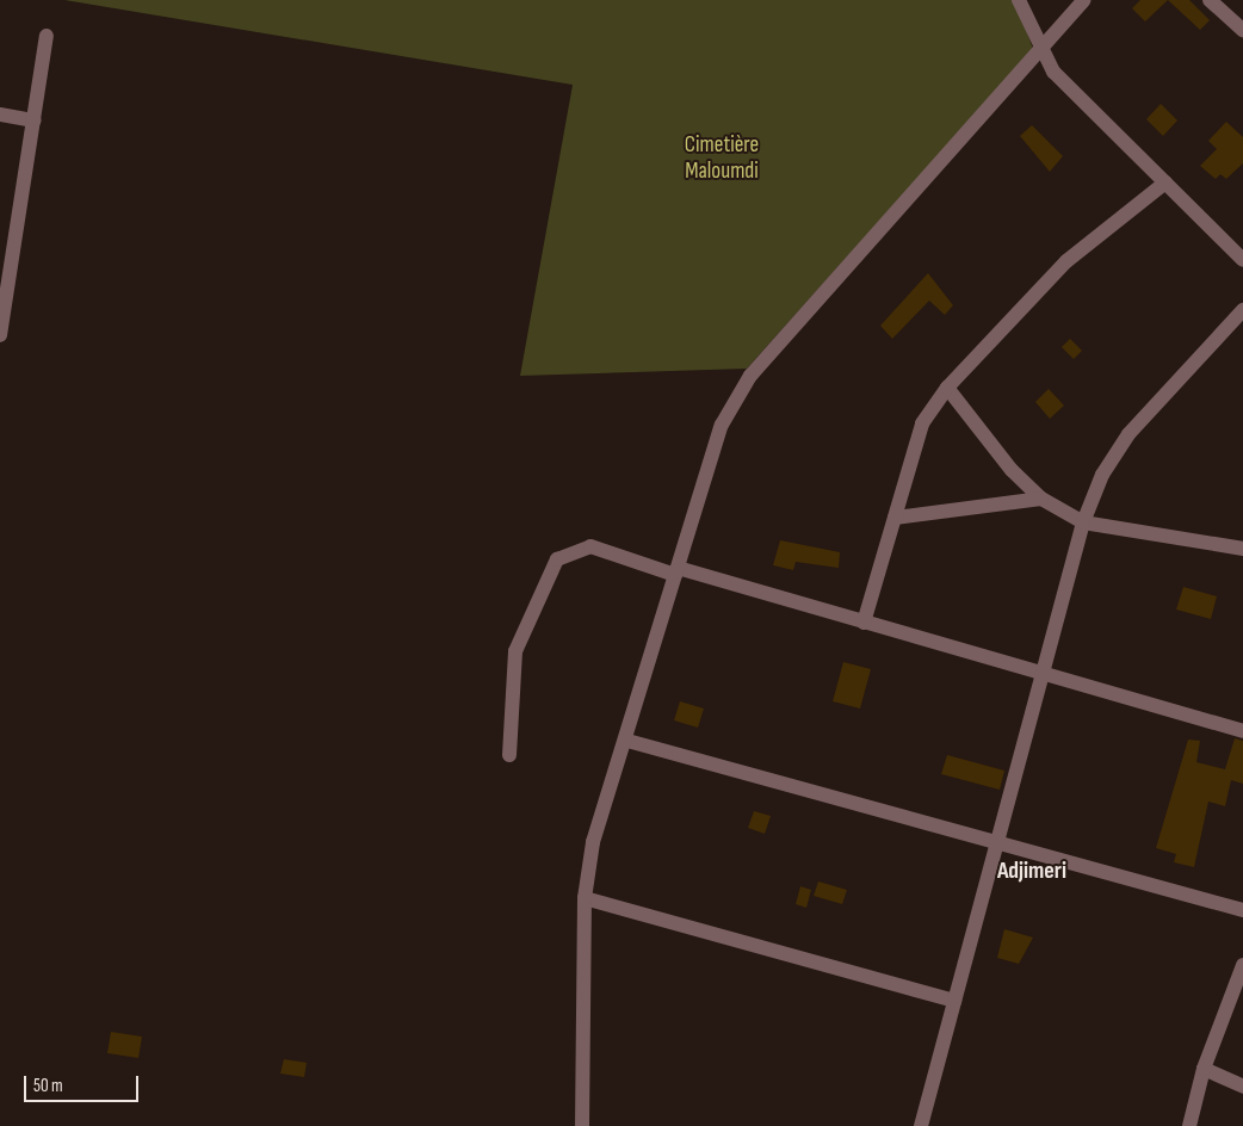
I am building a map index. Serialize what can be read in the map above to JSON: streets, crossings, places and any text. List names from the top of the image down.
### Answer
{
  "districts": ["Adjimeri"],
  "parks": ["Cimetière Maloumdi"],
  "scale_bar": "50 m"
}
